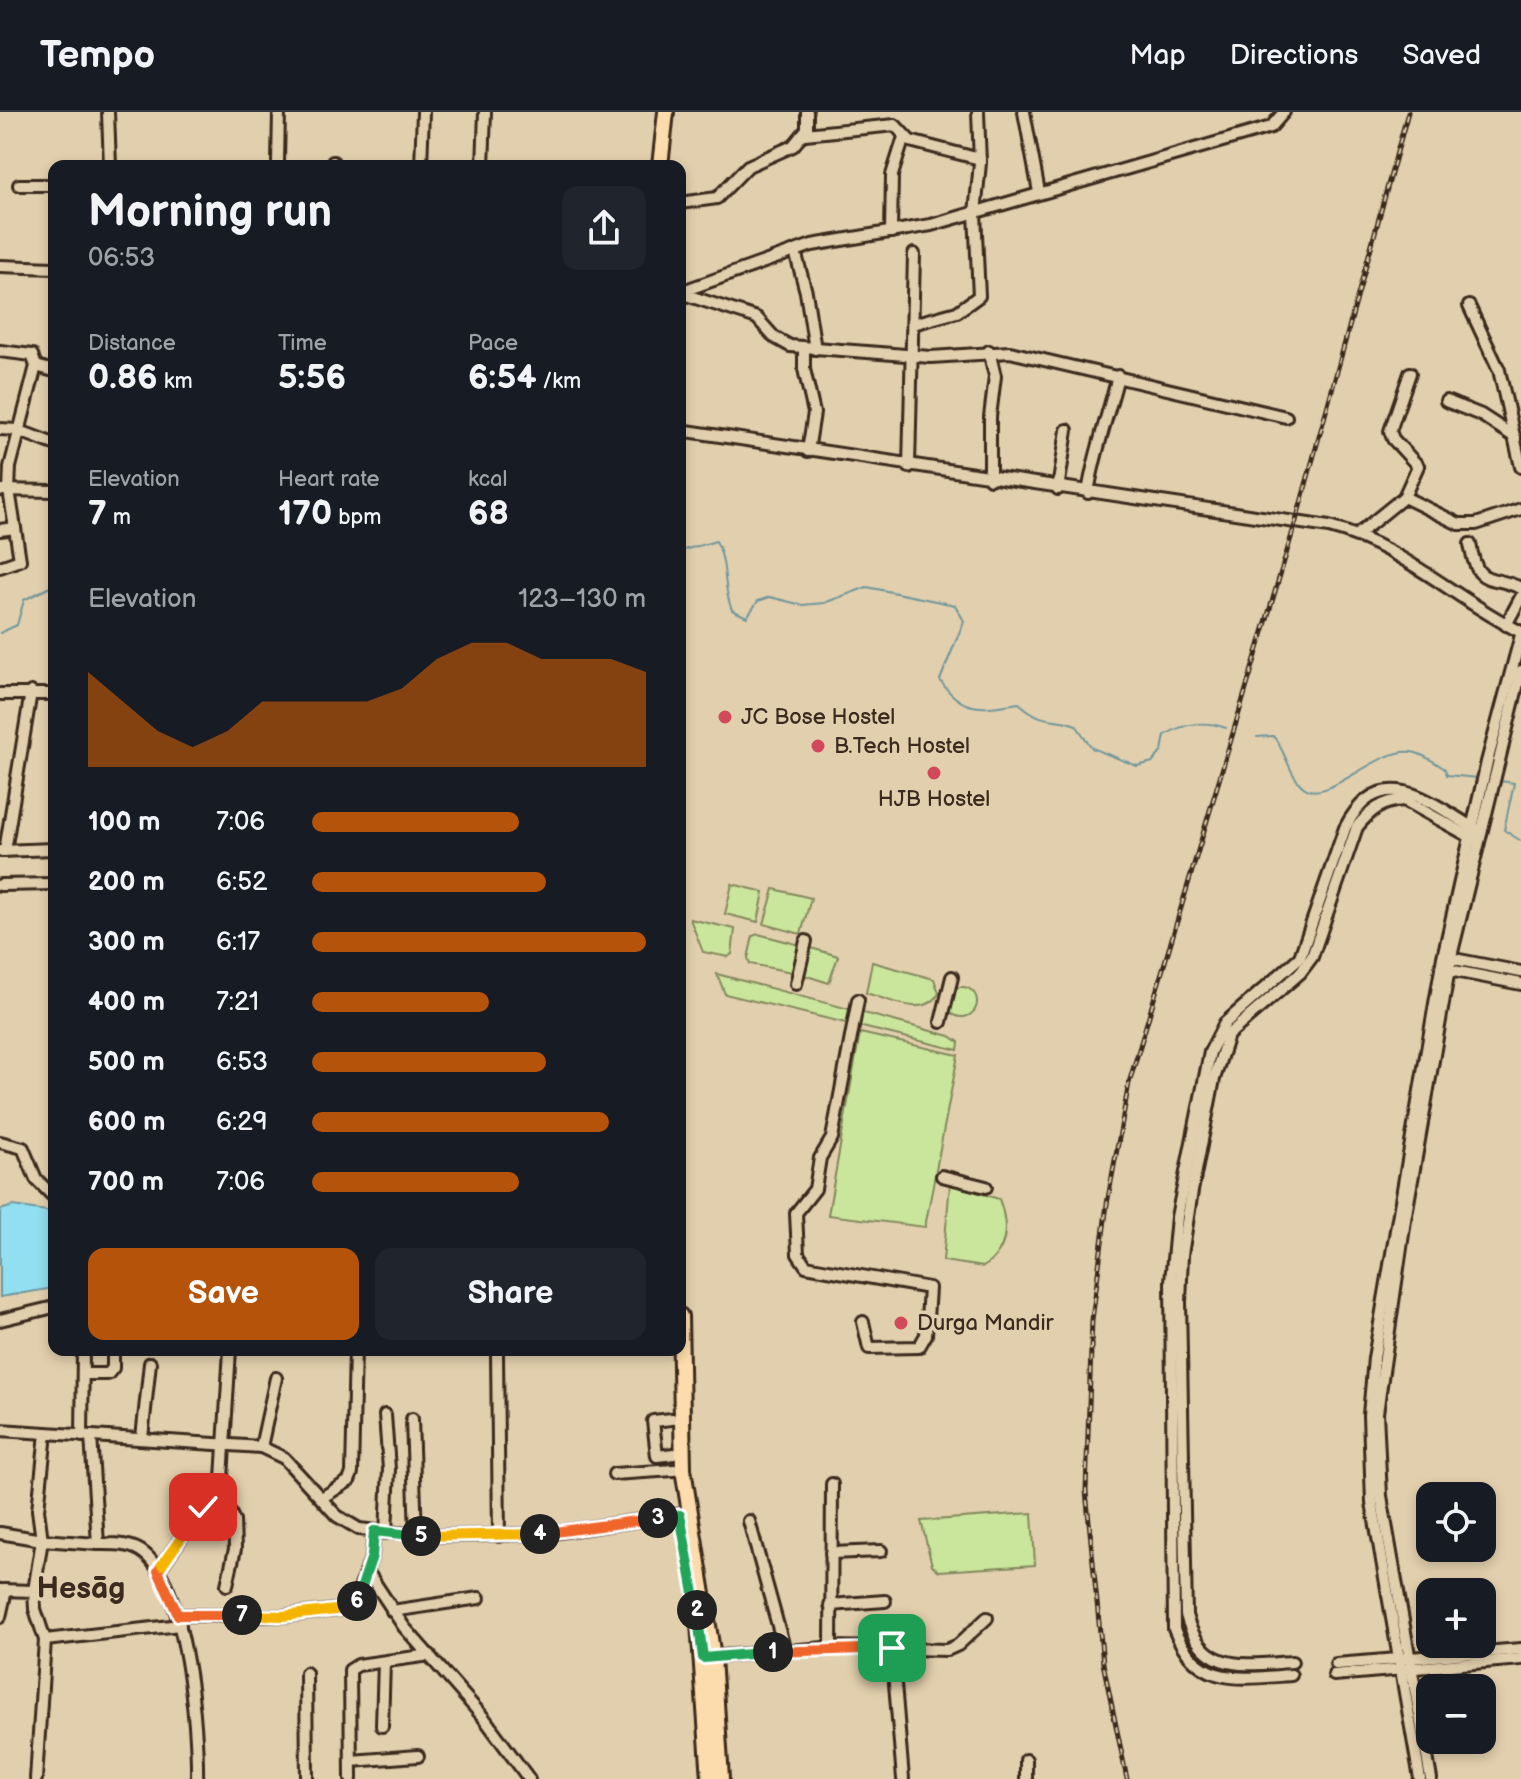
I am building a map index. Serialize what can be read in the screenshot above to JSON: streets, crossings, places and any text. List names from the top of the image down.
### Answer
{
  "districts": ["Hesāg"],
  "places": [
    "JC Bose Hostel",
    "B.Tech Hostel",
    "HJB Hostel",
    "Durga Mandir"
  ],
  "page": {
    "header": "Tempo",
    "nav": ["Map", "Directions", "Saved"],
    "heading": ["Morning run", "06:53"],
    "stats": [
      ["Distance", "0.86 km"],
      ["Time", "5:56"],
      ["Pace", "6:54 /km"],
      ["Elevation", "7 m"],
      ["Heart rate", "170 bpm"],
      ["kcal", "68"]
    ],
    "chart": ["Elevation", "123–130 m"],
    "list": [
      {
        "name": "100 m",
        "note": "7:06"
      },
      {
        "name": "200 m",
        "note": "6:52"
      },
      {
        "name": "300 m",
        "note": "6:17"
      },
      {
        "name": "400 m",
        "note": "7:21"
      },
      {
        "name": "500 m",
        "note": "6:53"
      },
      {
        "name": "600 m",
        "note": "6:29"
      },
      {
        "name": "700 m",
        "note": "7:06"
      }
    ],
    "buttons": ["Save", "Share"],
    "map_buttons": ["+", "−"],
    "pins": [
      "3",
      "4",
      "5",
      "6",
      "2",
      "7",
      "1"
    ]
  }
}
